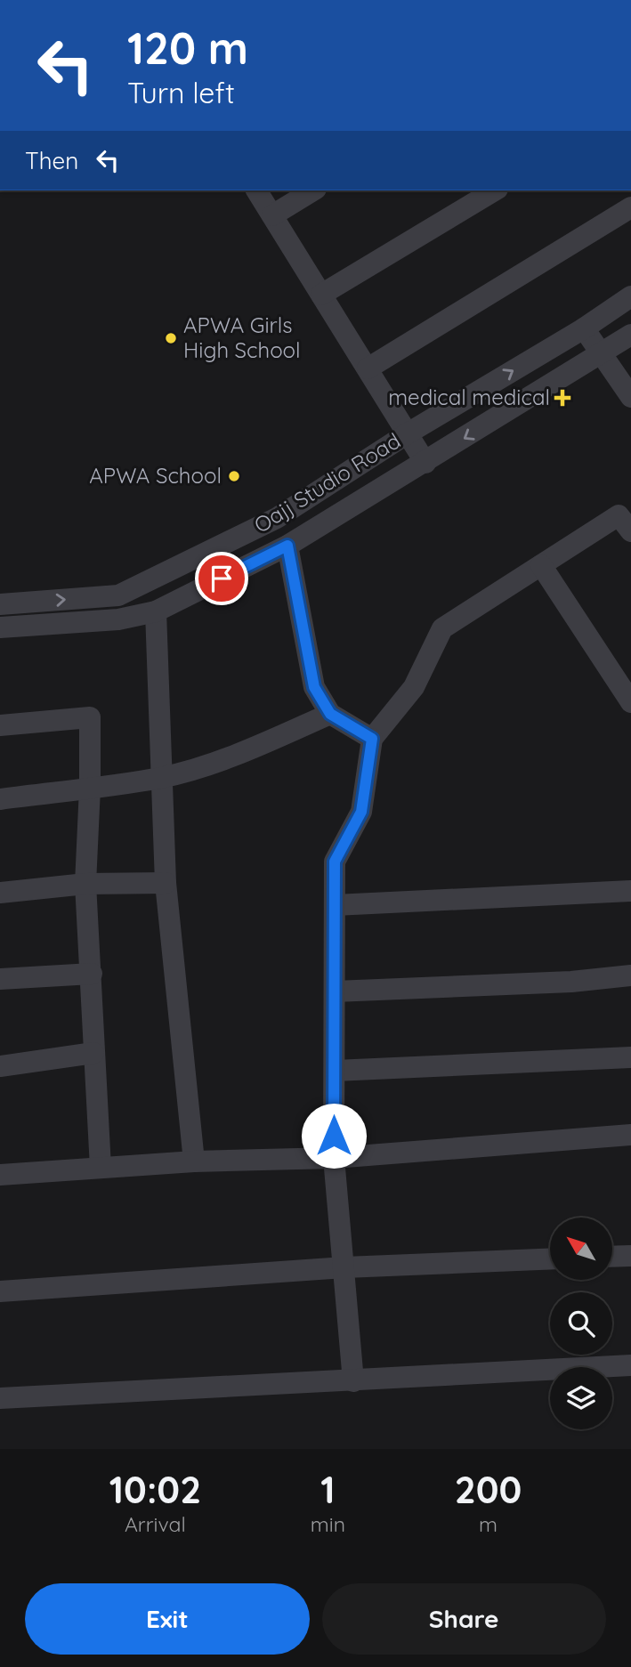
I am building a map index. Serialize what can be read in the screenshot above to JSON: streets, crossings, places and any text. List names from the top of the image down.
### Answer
{
  "streets": {
    "street": ["Oajj Studio Road"]
  },
  "places": {
    "other": ["APWA Girls High School", "APWA School"],
    "health": ["medical medical"]
  },
  "north": "top left",
  "page": {
    "turn": ["120 m", "Turn left"],
    "then": "Then",
    "eta": [
      "10:02",
      "Arrival",
      "1",
      "min",
      "200",
      "m"
    ],
    "buttons": ["Exit", "Share"]
  }
}
